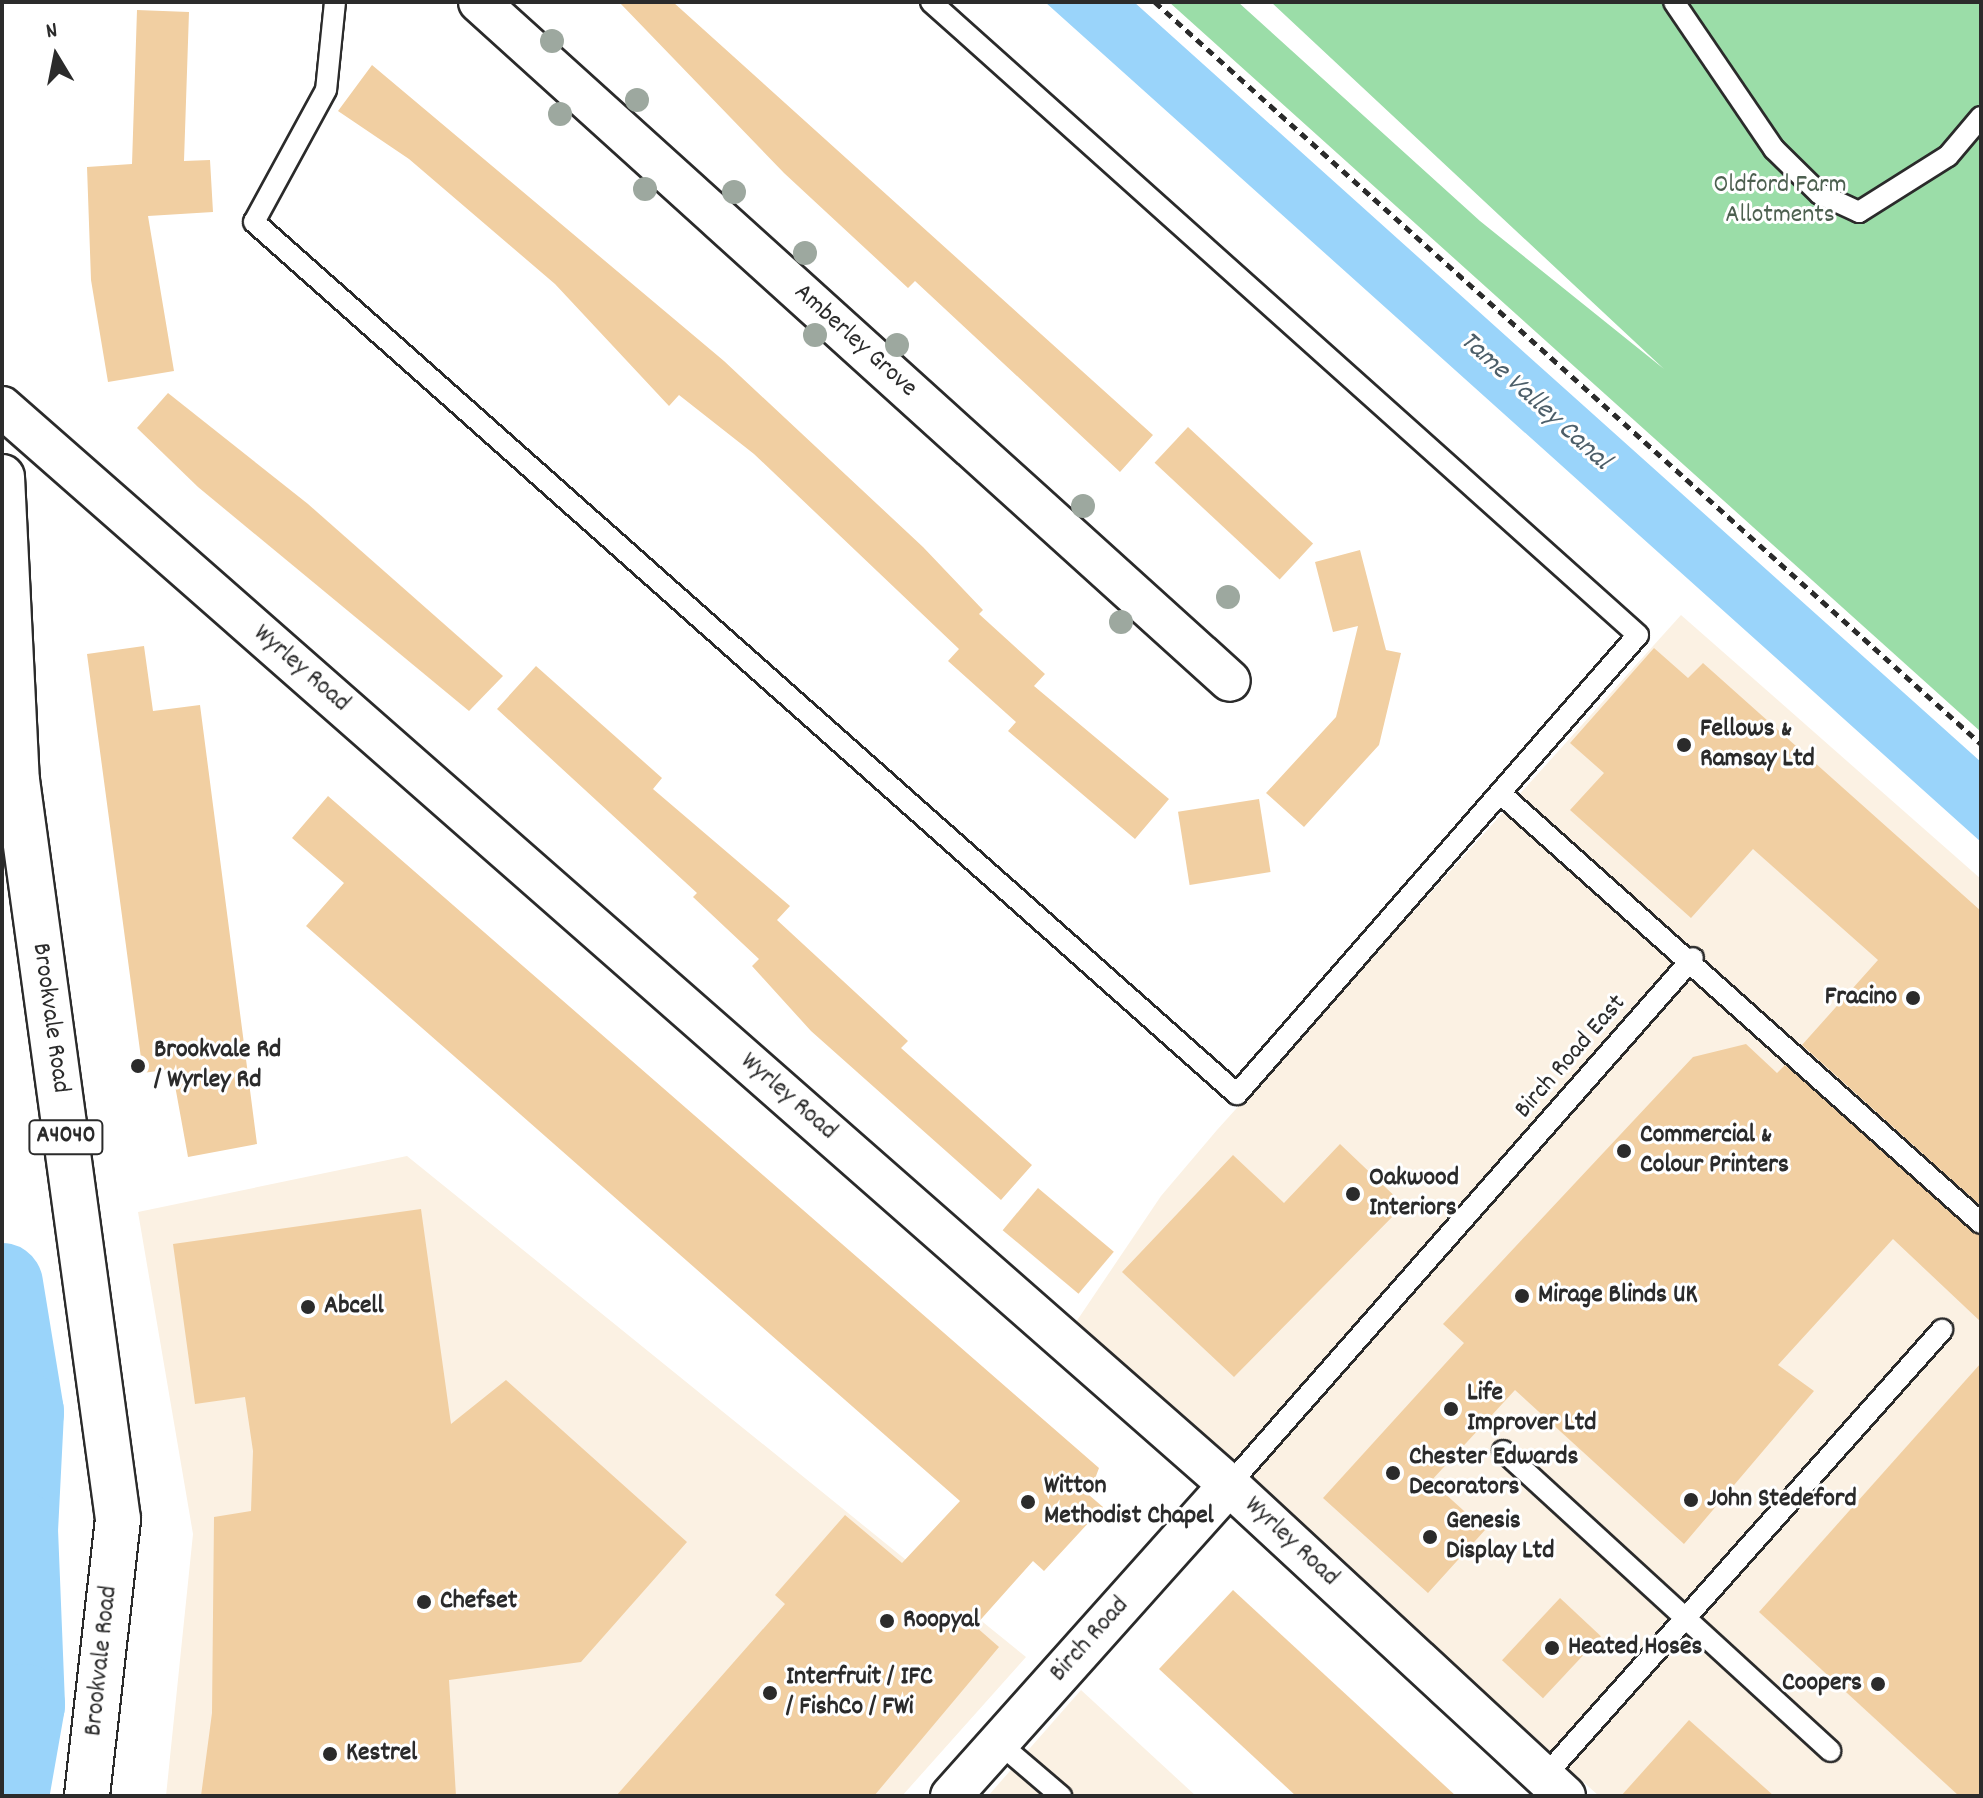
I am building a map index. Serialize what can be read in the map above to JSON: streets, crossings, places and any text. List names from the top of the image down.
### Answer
{
  "streets": {
    "main road": ["Brookvale Road", "A4040"],
    "street": ["Amberley Grove", "Wyrley Road", "Birch Road"],
    "lane": ["Birch Road East"]
  },
  "crossings": [
    ["Wyrley Road", "Birch Road East"],
    ["Wyrley Road", "Birch Road"],
    ["Birch Road East", "Birch Road"]
  ],
  "water": ["Tame Valley Canal"],
  "parks": ["Oldford Farm Allotments"],
  "places": [
    "Fellows & Ramsay Ltd",
    "Fracino",
    "Brookvale Rd / Wyrley Rd",
    "Commercial & Colour Printers",
    "Oakwood Interiors",
    "Mirage Blinds UK",
    "Abcell",
    "Life Improver Ltd",
    "Chester Edwards Decorators",
    "John Stedeford",
    "Witton Methodist Chapel",
    "Genesis Display Ltd",
    "Chefset",
    "Roopyal",
    "Heated Hoses",
    "Coopers",
    "Interfruit / IFC / FishCo / FWi",
    "Kestrel"
  ],
  "north": "top"
}
